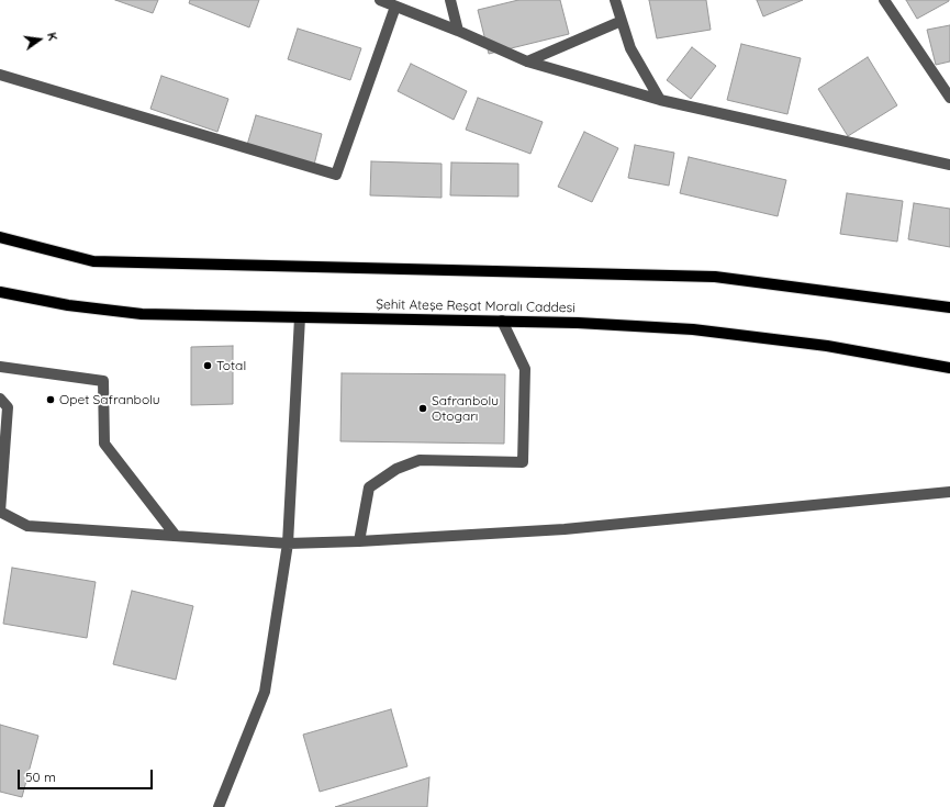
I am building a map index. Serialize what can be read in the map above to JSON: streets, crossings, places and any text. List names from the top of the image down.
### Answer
{
  "streets": {
    "main road": ["Şehit Ateşe Reşat Moralı Caddesi"]
  },
  "places": ["Total", "Opet Safranbolu", "Safranbolu Otogarı"],
  "scale_bar": "50 m",
  "north": "right"
}
